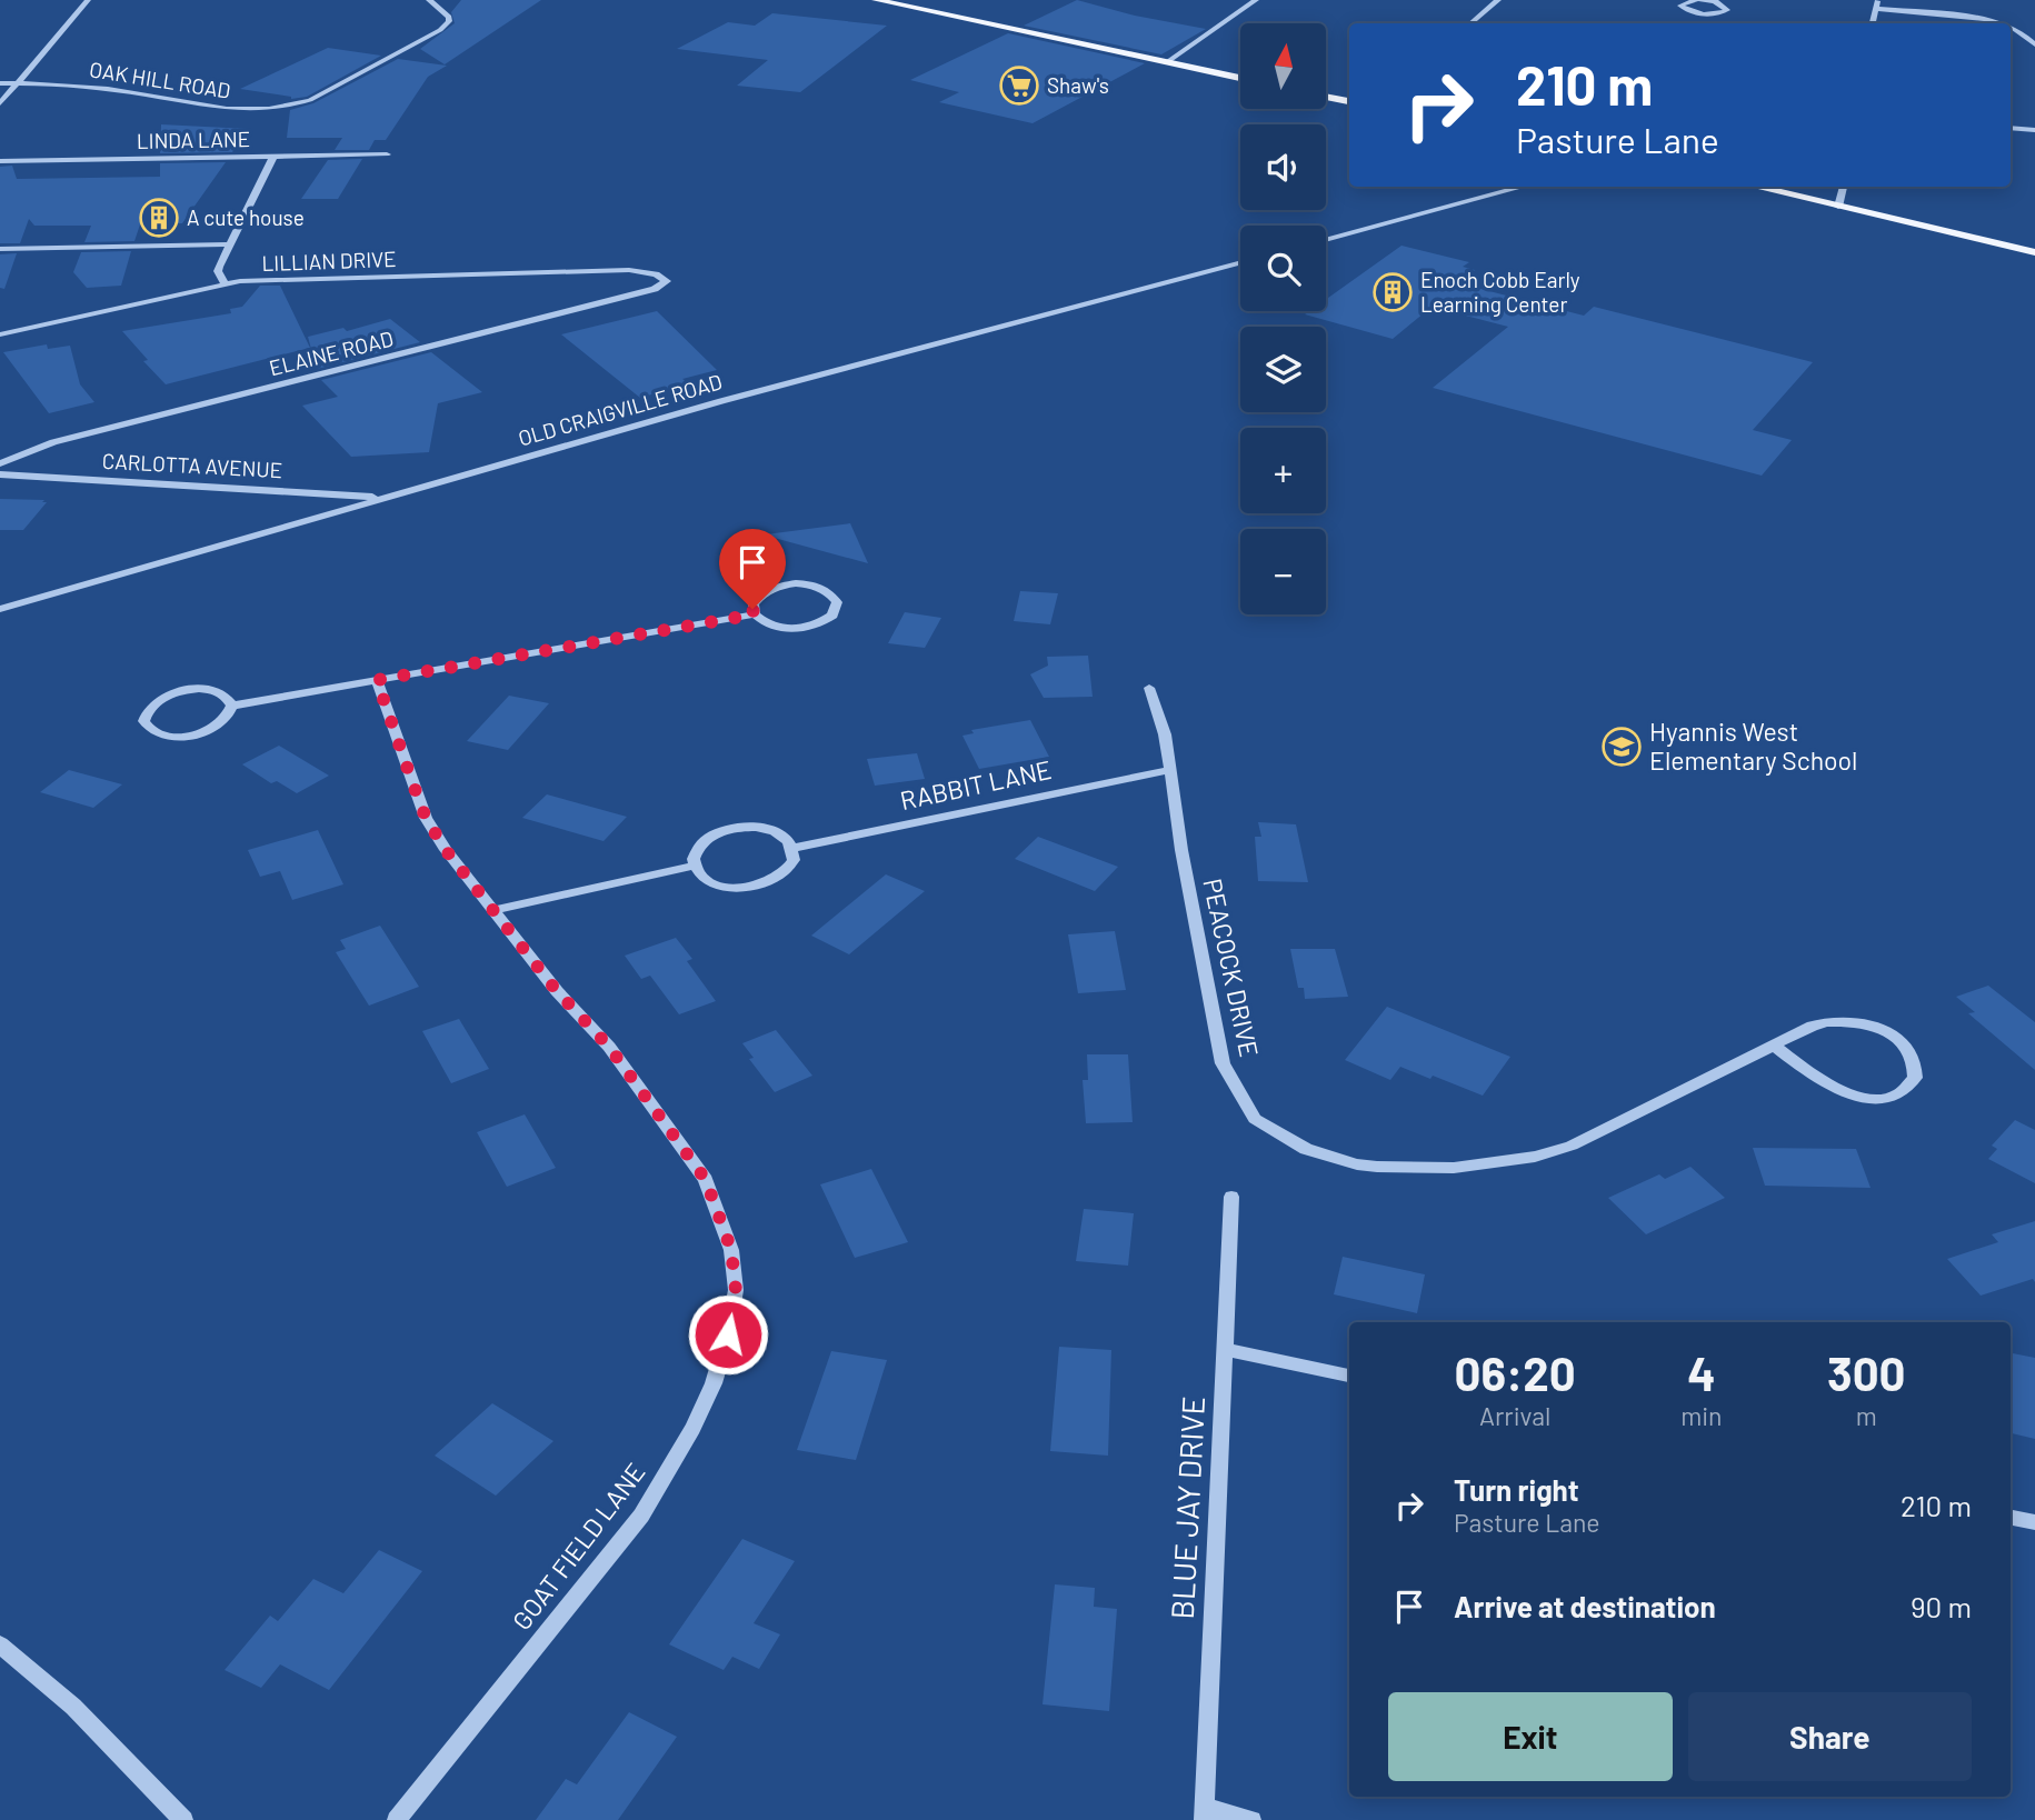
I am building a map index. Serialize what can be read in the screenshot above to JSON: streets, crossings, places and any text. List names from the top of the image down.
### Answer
{
  "streets": {
    "street": [
      "OAK HILL ROAD",
      "LINDA LANE",
      "LILLIAN DRIVE",
      "ELAINE ROAD",
      "OLD CRAIGVILLE ROAD",
      "CARLOTTA AVENUE",
      "RABBIT LANE",
      "PEACOCK DRIVE",
      "BLUE JAY DRIVE",
      "GOAT FIELD LANE"
    ]
  },
  "crossings": [
    ["LILLIAN DRIVE", "ELAINE ROAD"],
    ["OLD CRAIGVILLE ROAD", "CARLOTTA AVENUE"],
    ["RABBIT LANE", "PEACOCK DRIVE"]
  ],
  "places": {
    "supermarket": ["Shaw's"],
    "building": ["A cute house", "Enoch Cobb Early Learning Center"],
    "school or university": ["Hyannis West Elementary School"]
  },
  "north": "top",
  "page": {
    "map_buttons": ["+", "−"],
    "turn": ["210 m", "Pasture Lane"],
    "eta": [
      "06:20",
      "Arrival",
      "4",
      "min",
      "300",
      "m"
    ],
    "list": [
      {
        "name": "Turn right",
        "note": "Pasture Lane",
        "value": "210 m"
      },
      {
        "name": "Arrive at destination",
        "value": "90 m"
      }
    ],
    "buttons": ["Exit", "Share"]
  }
}
